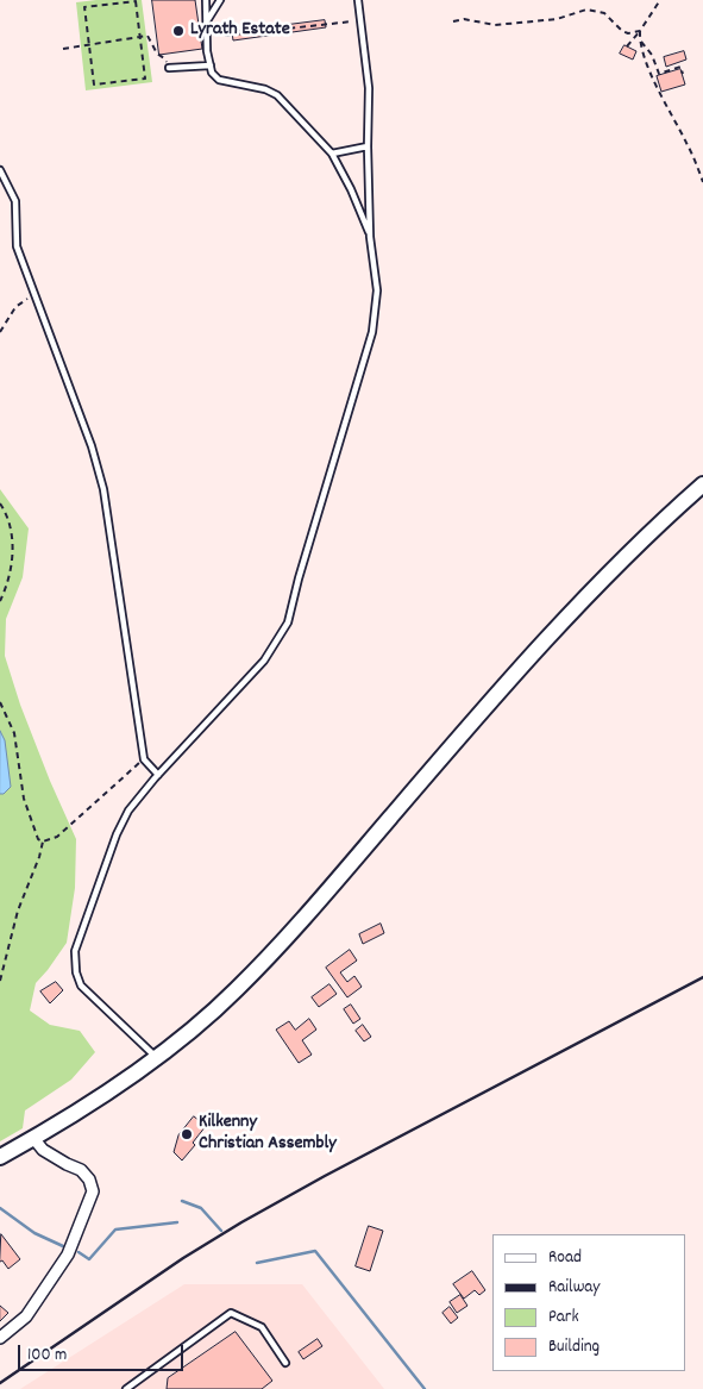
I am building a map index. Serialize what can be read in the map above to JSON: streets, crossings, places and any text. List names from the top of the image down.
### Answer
{
  "places": ["Lyrath Estate", "Kilkenny Christian Assembly"],
  "legend": [
    "Road",
    "Railway",
    "Park",
    "Building"
  ],
  "scale_bar": "100 m"
}
